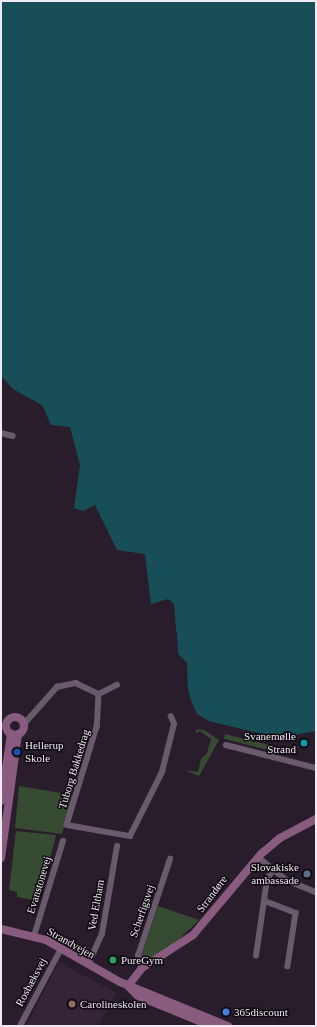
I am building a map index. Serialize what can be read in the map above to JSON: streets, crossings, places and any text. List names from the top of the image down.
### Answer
{
  "streets": {
    "street": [
      "Tuborg Bakkedrag",
      "Evanstonevej",
      "Strandøre",
      "Ved Eltham",
      "Scherfigsvej",
      "Strandvejen",
      "Rosbæksvej"
    ]
  },
  "crossings": [
    ["Evanstonevej", "Strandvejen"],
    ["Strandøre", "Scherfigsvej"],
    ["Strandøre", "Strandvejen"],
    ["Ved Eltham", "Strandvejen"],
    ["Strandvejen", "Rosbæksvej"]
  ],
  "places": [
    "Svanemølle Strand",
    "Hellerup Skole",
    "Slovakiske ambassade",
    "PureGym",
    "Carolineskolen",
    "365discount"
  ]
}
